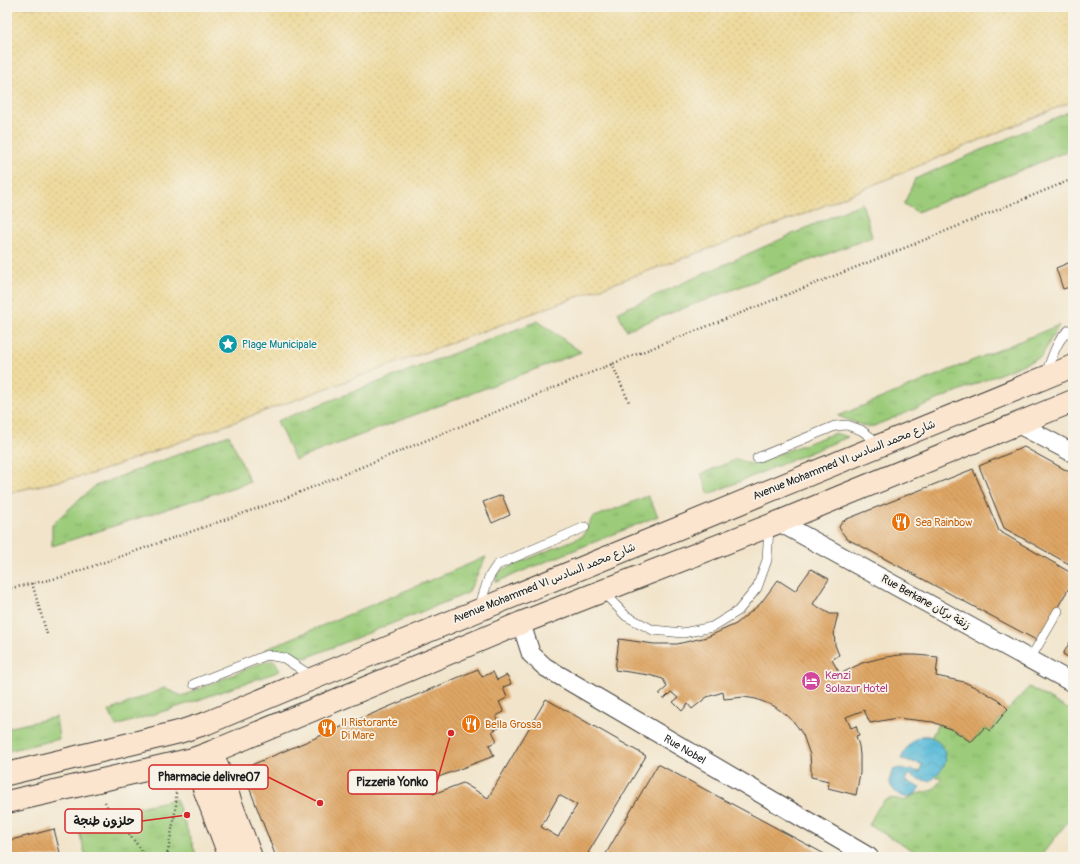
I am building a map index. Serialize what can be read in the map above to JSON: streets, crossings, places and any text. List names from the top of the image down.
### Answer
{
  "streets": {
    "main road": ["Avenue Mohammed VI شارع محمد السادس"],
    "street": ["Rue Berkane زنقة بركان", "Rue Nobel"]
  },
  "places": {
    "place": ["Plage Municipale"],
    "restaurant": ["Sea Rainbow", "Bella Grossa", "Il Ristorante Di Mare"],
    "hotel": ["Kenzi Solazur Hotel"],
    "other": ["Pizzeria Yonko", "Pharmacie delivre07", "حلزون طنجة"]
  }
}
